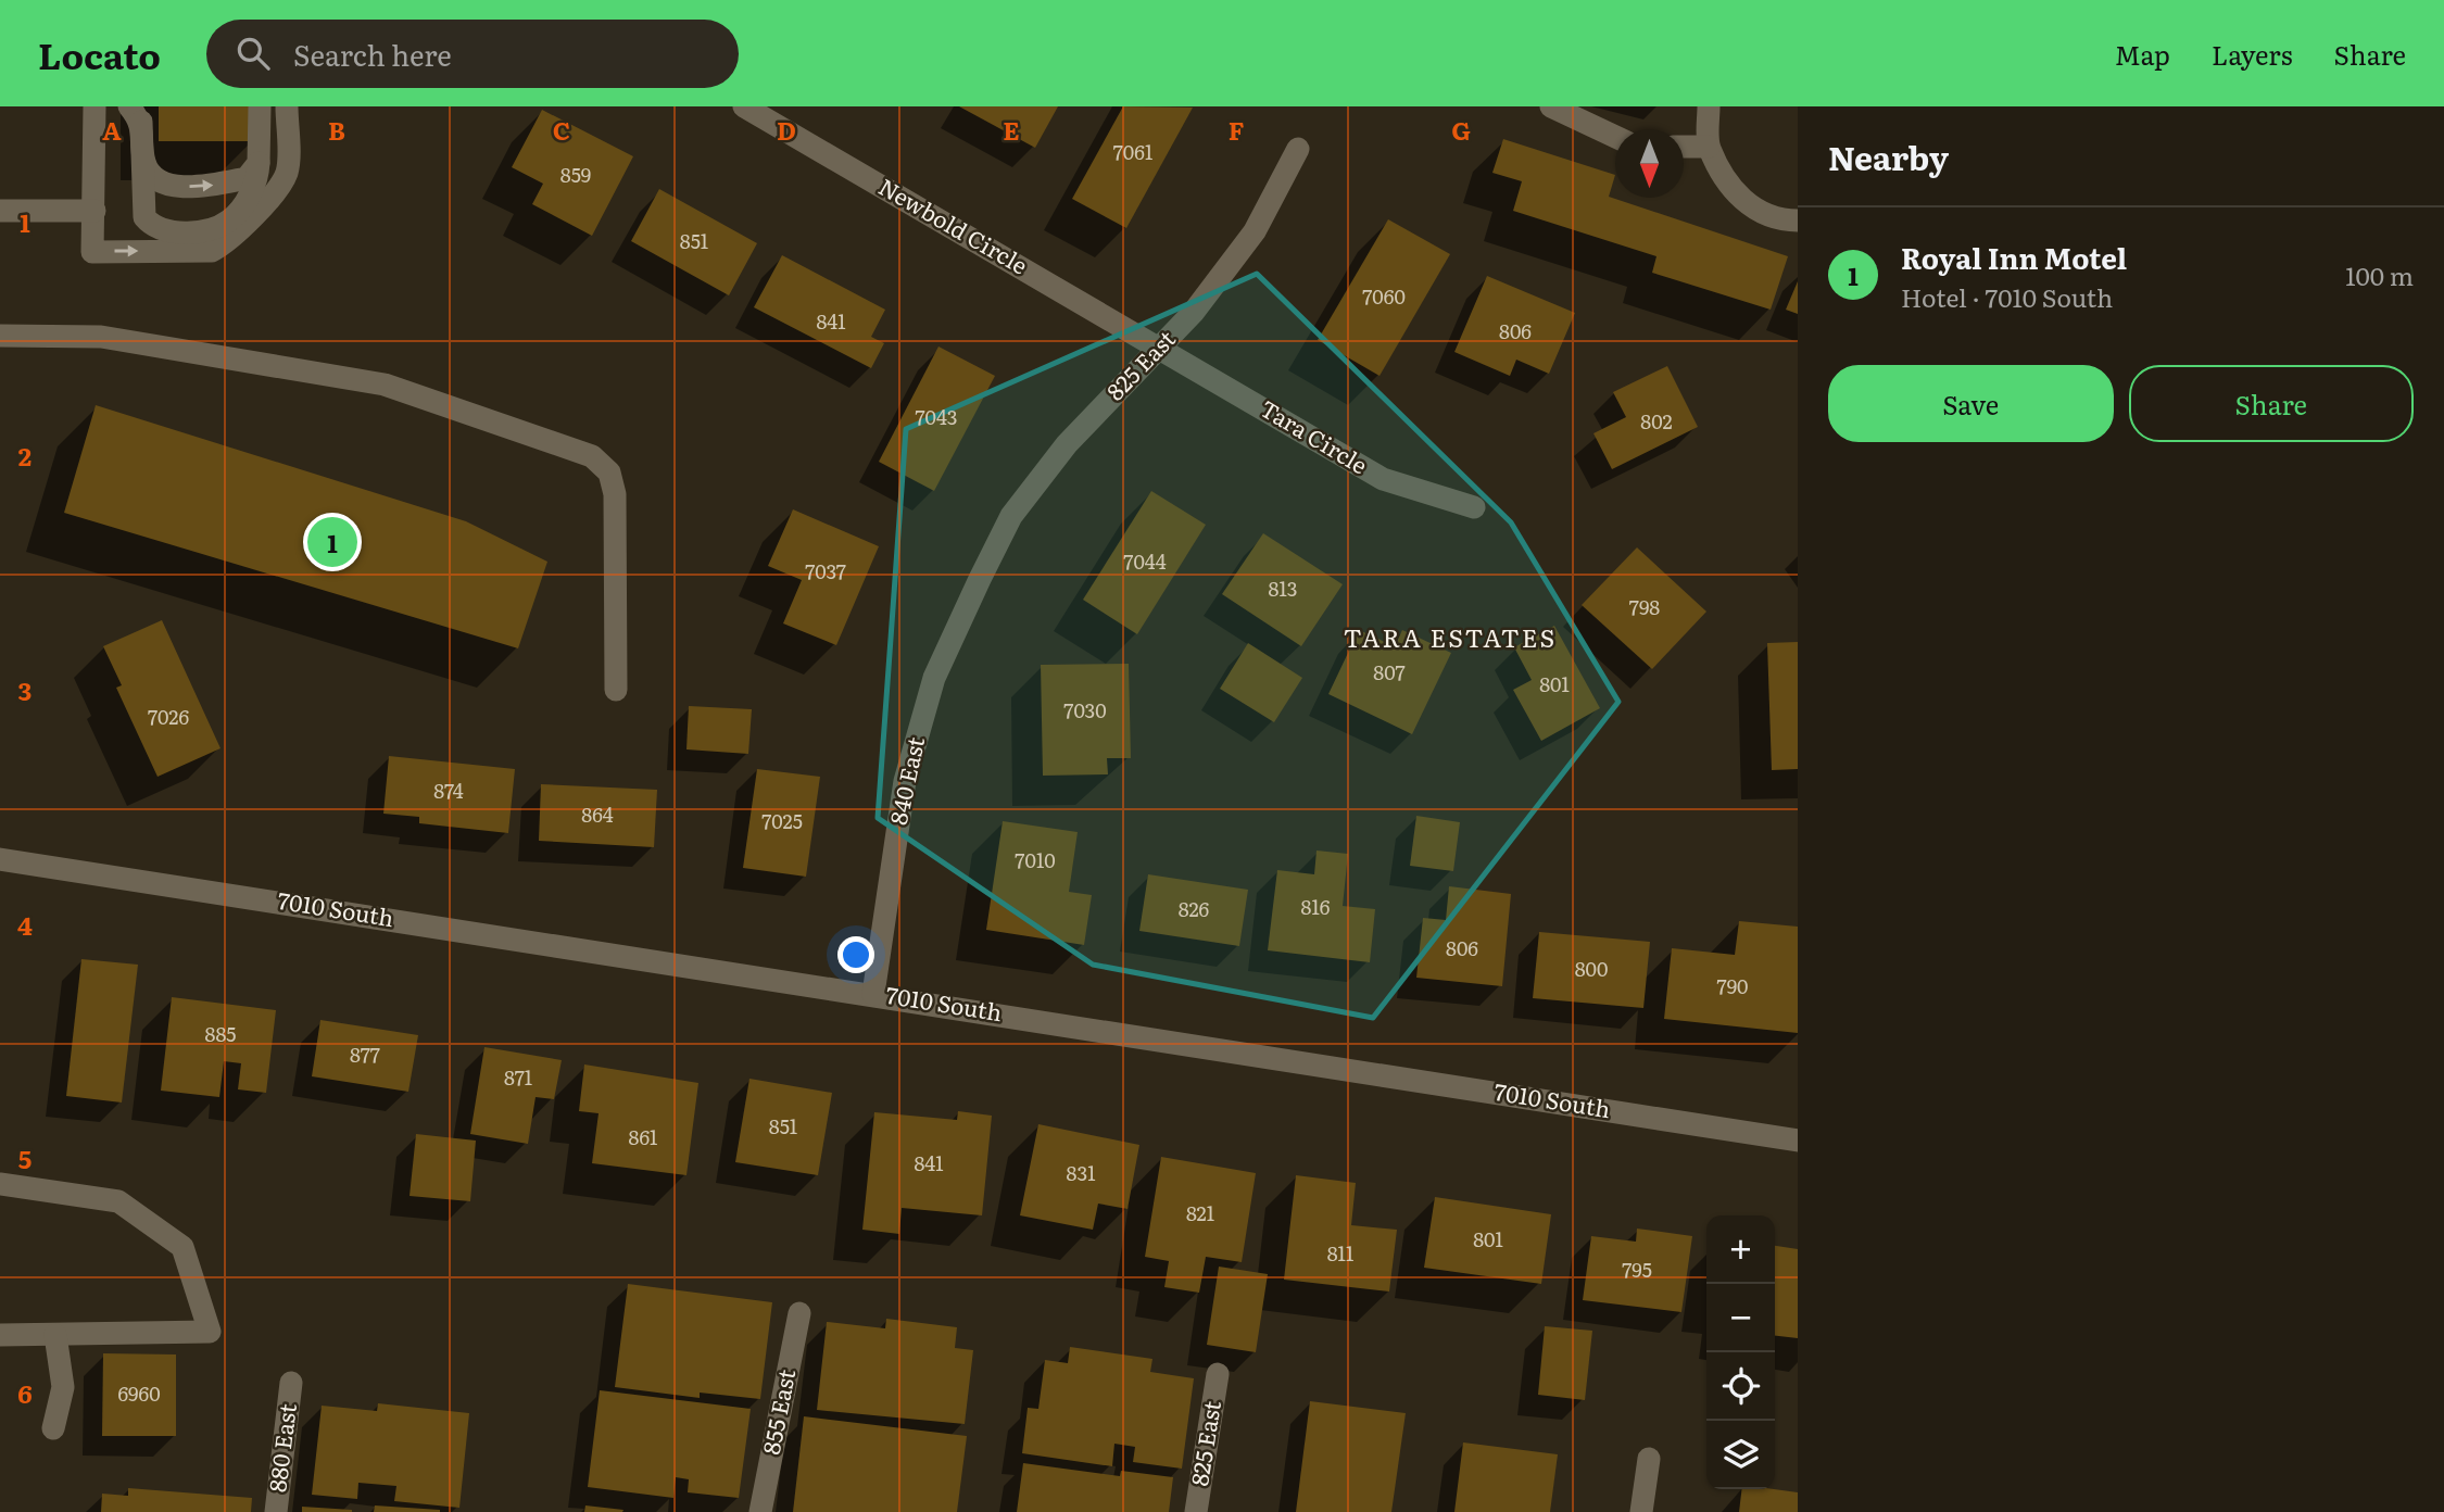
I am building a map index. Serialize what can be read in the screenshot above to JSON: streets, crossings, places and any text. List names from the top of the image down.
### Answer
{
  "streets": {
    "street": [
      "Newbold Circle",
      "825 East",
      "Tara Circle",
      "840 East",
      "7010 South",
      "855 East",
      "880 East"
    ]
  },
  "crossings": [
    ["Newbold Circle", "825 East"],
    ["Newbold Circle", "Tara Circle"],
    ["825 East", "Tara Circle"],
    ["825 East", "840 East"],
    ["840 East", "7010 South"]
  ],
  "districts": ["TARA ESTATES"],
  "house_numbers": [
    "7061",
    "859",
    "851",
    "7060",
    "841",
    "806",
    "7043",
    "802",
    "7044",
    "7037",
    "813",
    "798",
    "807",
    "801",
    "7030",
    "7026",
    "874",
    "864",
    "7025",
    "7010",
    "816",
    "826",
    "806",
    "800",
    "790",
    "885",
    "877",
    "871",
    "851",
    "861",
    "841",
    "831",
    "821",
    "801",
    "811",
    "795",
    "6960"
  ],
  "north": "bottom",
  "page": {
    "header": "Locato",
    "search": "Search here",
    "nav": ["Map", "Layers", "Share"],
    "heading": "Nearby",
    "list": [
      {
        "mark": "1",
        "name": "Royal Inn Motel",
        "note": "Hotel · 7010 South",
        "value": "100 m"
      }
    ],
    "buttons": ["Save", "Share"],
    "pins": "1",
    "map_buttons": ["+", "−"]
  },
  "grid": {
    "columns": [
      "A",
      "B",
      "C",
      "D",
      "E",
      "F",
      "G"
    ],
    "rows": [
      "1",
      "2",
      "3",
      "4",
      "5",
      "6"
    ]
  }
}
